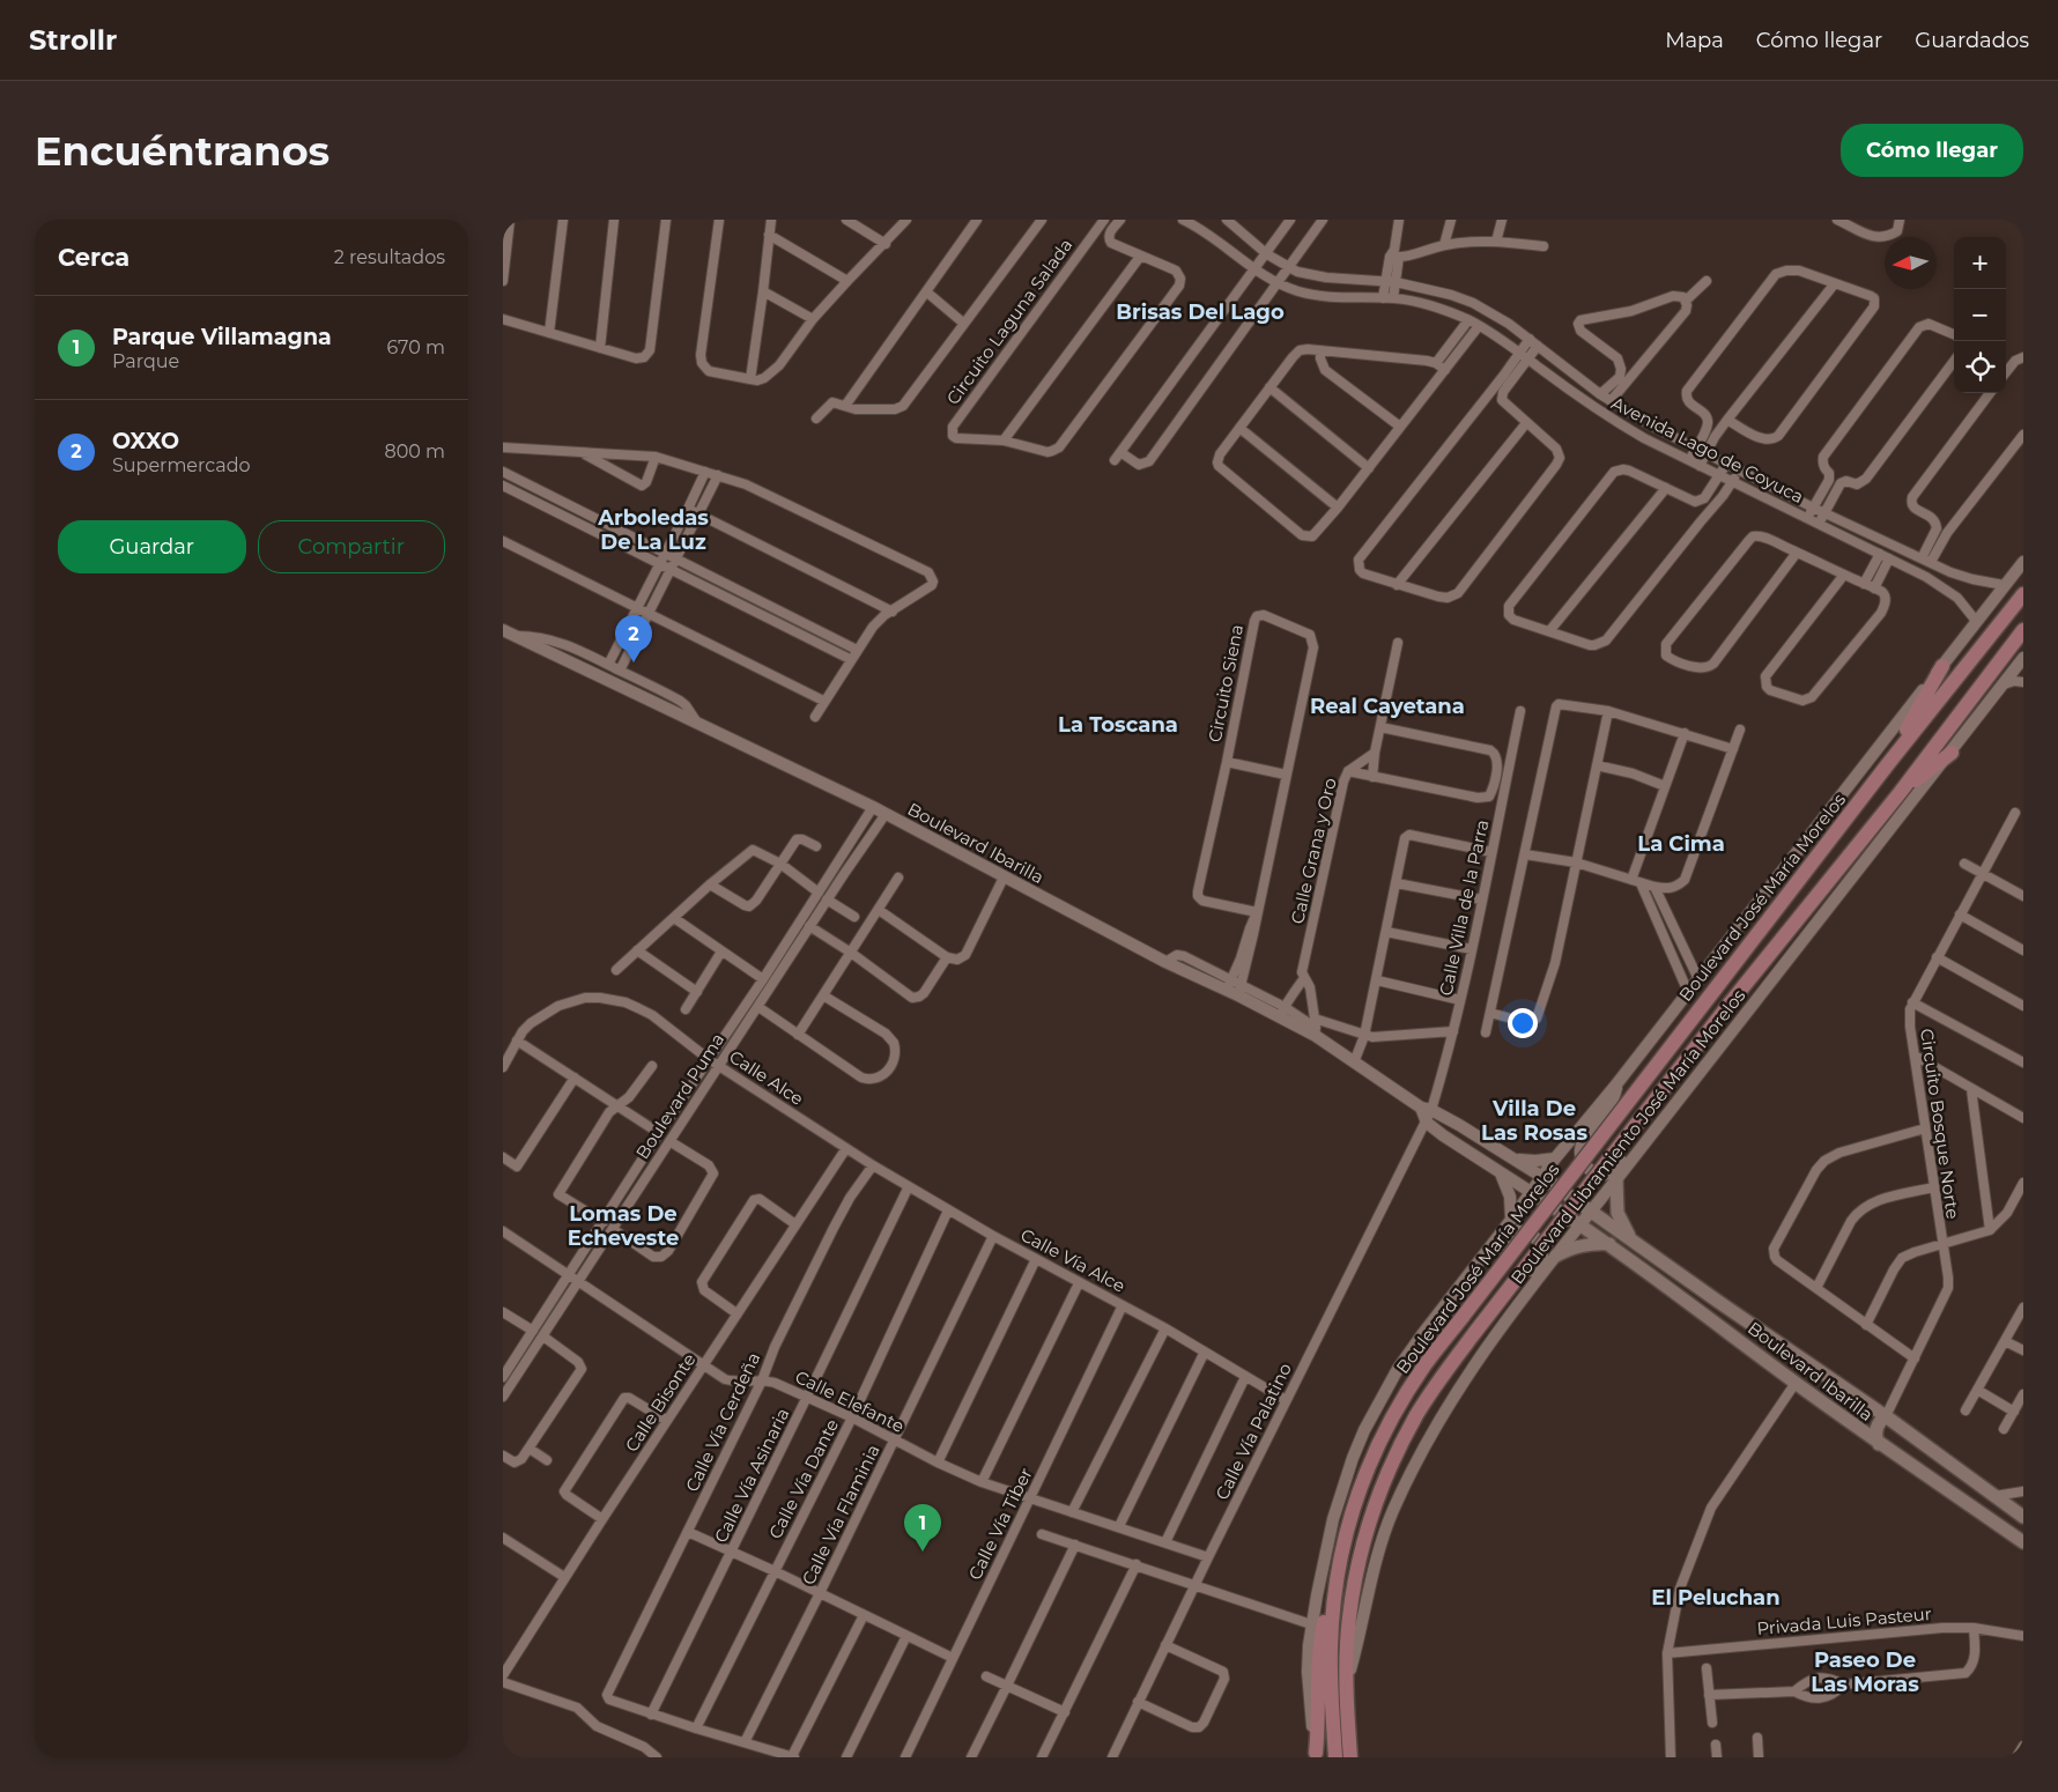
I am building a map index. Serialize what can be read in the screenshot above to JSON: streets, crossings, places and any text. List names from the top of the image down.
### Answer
{
  "streets": {
    "main road": ["Boulevard Ibarilla", "Boulevard José María Morelos"],
    "street": [
      "Circuito Laguna Salada",
      "Avenida Lago de Coyuca",
      "Circuito Siena",
      "Calle Grana y Oro",
      "Calle Villa de la Parra",
      "Calle Alce",
      "Boulevard Puma",
      "Circuito Bosque Norte",
      "Boulevard Libramiento José María Morelos",
      "Calle Vía Alce",
      "Calle Elefante",
      "Calle Bisonte",
      "Calle Vía Cerdeña",
      "Calle Vía Palatino",
      "Calle Vía Asinaria",
      "Calle Vía Dante",
      "Calle Vía Flaminia",
      "Calle Vía Tiber",
      "Privada Luis Pasteur"
    ]
  },
  "crossings": [
    ["Circuito Siena", "Boulevard Ibarilla"],
    ["Boulevard Ibarilla", "Calle Grana y Oro"],
    ["Boulevard Ibarilla", "Boulevard José María Morelos"],
    ["Boulevard Ibarilla", "Calle Villa de la Parra"],
    ["Boulevard Ibarilla", "Boulevard Puma"],
    ["Boulevard Ibarilla", "Circuito Bosque Norte"],
    ["Boulevard Ibarilla", "Boulevard Libramiento José María Morelos"],
    ["Boulevard José María Morelos", "Boulevard Libramiento José María Morelos"],
    ["Calle Alce", "Boulevard Puma"],
    ["Calle Alce", "Calle Vía Alce"],
    ["Calle Alce", "Calle Bisonte"],
    ["Boulevard Puma", "Calle Elefante"],
    ["Calle Vía Alce", "Calle Bisonte"],
    ["Calle Vía Alce", "Calle Vía Cerdeña"],
    ["Calle Vía Alce", "Calle Vía Palatino"],
    ["Calle Vía Alce", "Calle Vía Asinaria"],
    ["Calle Vía Alce", "Calle Vía Dante"],
    ["Calle Vía Alce", "Calle Vía Flaminia"],
    ["Calle Vía Alce", "Calle Vía Tiber"],
    ["Calle Elefante", "Calle Bisonte"],
    ["Calle Elefante", "Calle Vía Cerdeña"],
    ["Calle Elefante", "Calle Vía Palatino"],
    ["Calle Elefante", "Calle Vía Asinaria"],
    ["Calle Elefante", "Calle Vía Dante"],
    ["Calle Elefante", "Calle Vía Flaminia"],
    ["Calle Elefante", "Calle Vía Tiber"],
    ["Calle Vía Cerdeña", "Calle Vía Asinaria"]
  ],
  "districts": [
    "Brisas Del Lago",
    "Arboledas De La Luz",
    "Real Cayetana",
    "La Toscana",
    "La Cima",
    "Villa De Las Rosas",
    "Lomas De Echeveste",
    "El Peluchan",
    "Paseo De Las Moras"
  ],
  "north": "left",
  "page": {
    "header": "Strollr",
    "nav": ["Mapa", "Cómo llegar", "Guardados"],
    "buttons": [
      "Cómo llegar",
      ["Guardar", "Compartir"]
    ],
    "title": "Encuéntranos",
    "heading": ["Cerca", "2 resultados"],
    "map_buttons": ["+", "−"],
    "list": [
      {
        "mark": "1",
        "name": "Parque Villamagna",
        "note": "Parque",
        "value": "670 m"
      },
      {
        "mark": "2",
        "name": "OXXO",
        "note": "Supermercado",
        "value": "800 m"
      }
    ],
    "pins": ["2", "1"]
  }
}
